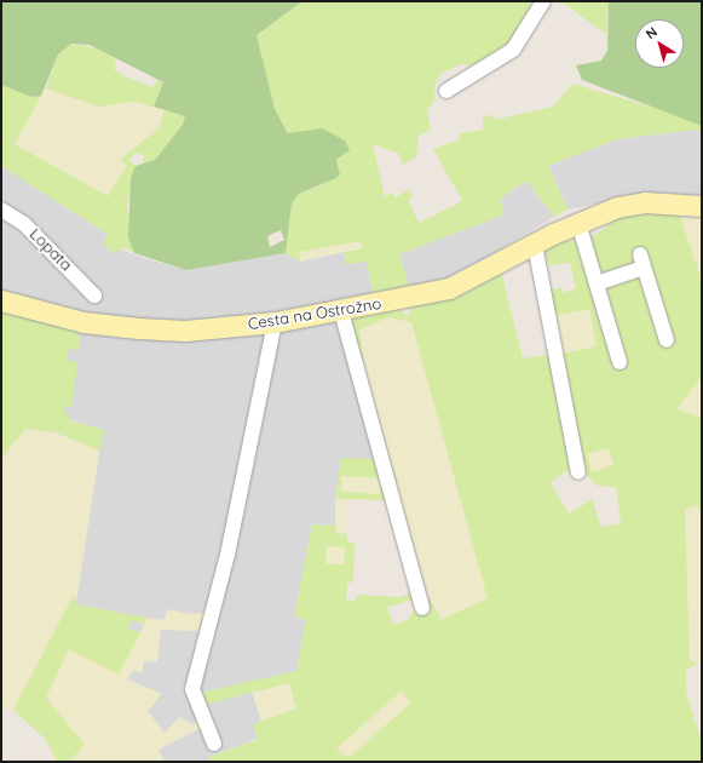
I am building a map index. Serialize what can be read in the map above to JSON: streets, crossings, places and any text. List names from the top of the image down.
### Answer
{
  "streets": {
    "street": ["Lopata", "Cesta na Ostrožno"]
  },
  "north": "top left"
}
